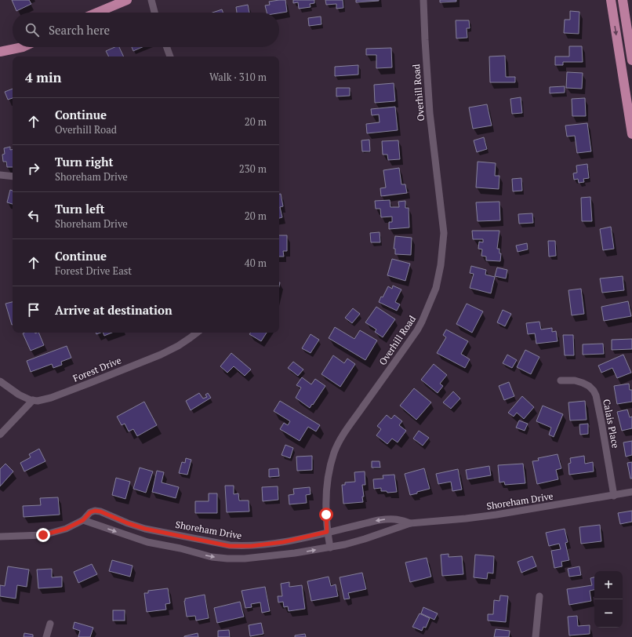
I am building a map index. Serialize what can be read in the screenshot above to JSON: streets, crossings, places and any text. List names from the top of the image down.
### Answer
{
  "streets": {
    "street": [
      "Overhill Road",
      "Forest Drive",
      "Calais Place",
      "Shoreham Drive"
    ]
  },
  "crossings": [
    ["Overhill Road", "Shoreham Drive"],
    ["Calais Place", "Shoreham Drive"]
  ],
  "page": {
    "search": "Search here",
    "heading": ["4 min", "Walk · 310 m"],
    "list": [
      ["Continue", "Overhill Road", "20 m"],
      ["Turn right", "Shoreham Drive", "230 m"],
      ["Turn left", "Shoreham Drive", "20 m"],
      ["Continue", "Forest Drive East", "40 m"],
      "Arrive at destination"
    ],
    "map_buttons": ["+", "−"]
  }
}
